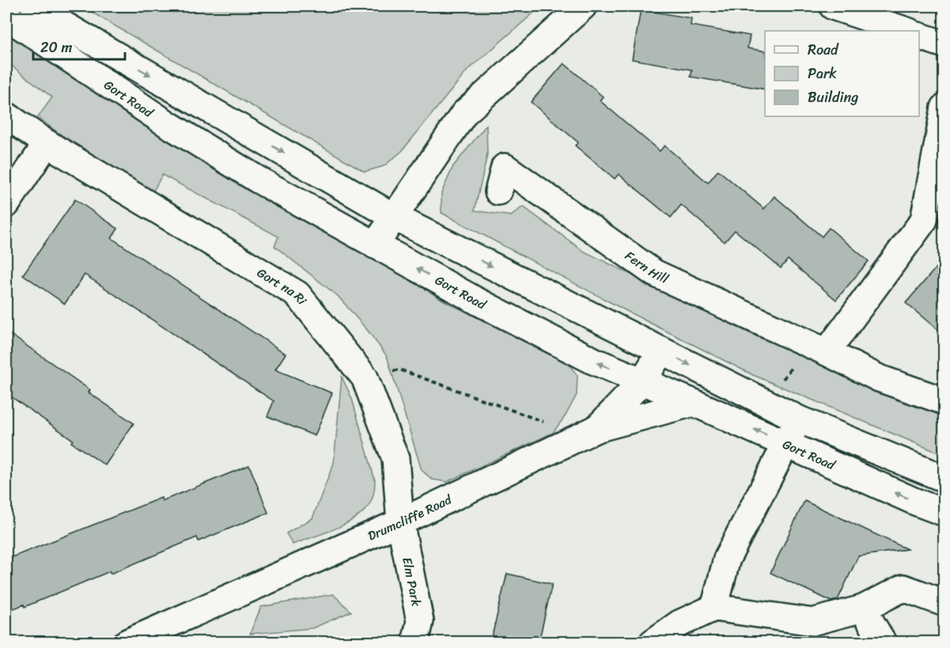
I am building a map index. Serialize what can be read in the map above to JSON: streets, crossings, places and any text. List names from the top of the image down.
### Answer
{
  "streets": {
    "street": [
      "Gort Road",
      "Fern Hill",
      "Gort na Ri",
      "Drumcliffe Road",
      "Elm Park"
    ]
  },
  "crossings": [
    ["Gort Road", "Drumcliffe Road"],
    ["Gort na Ri", "Drumcliffe Road"],
    ["Gort na Ri", "Elm Park"],
    ["Drumcliffe Road", "Elm Park"]
  ],
  "legend": ["Road", "Park", "Building"],
  "scale_bar": "20 m"
}
